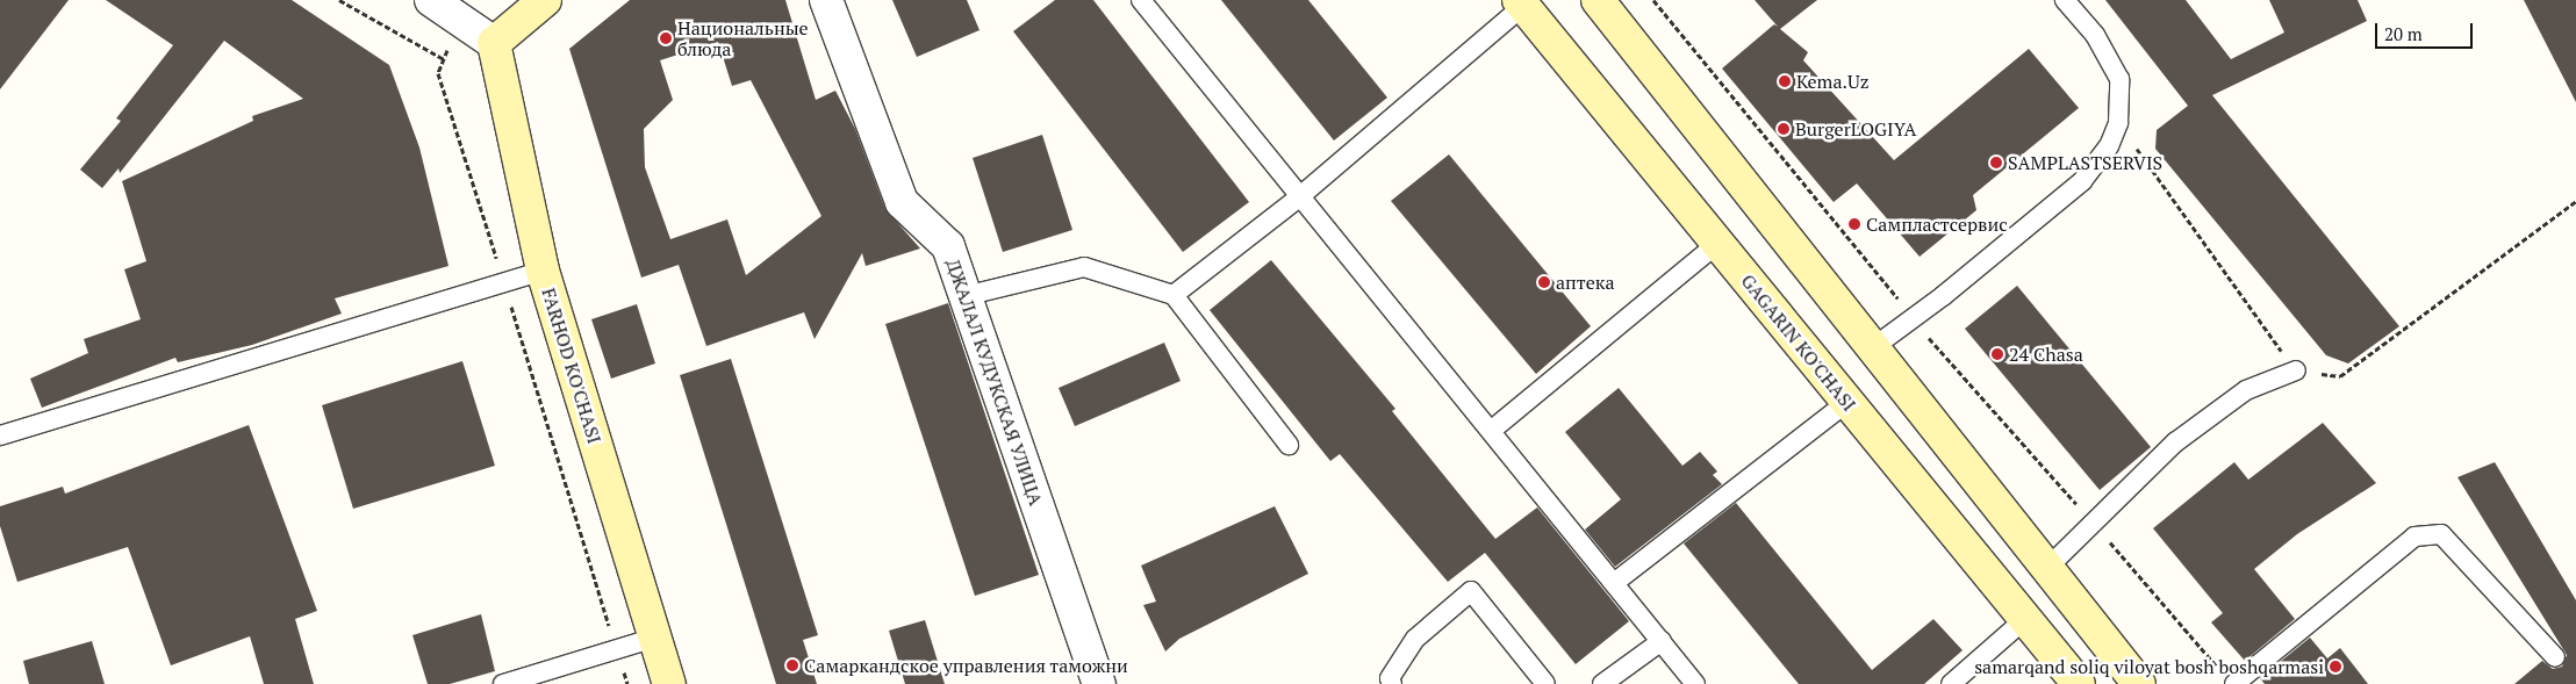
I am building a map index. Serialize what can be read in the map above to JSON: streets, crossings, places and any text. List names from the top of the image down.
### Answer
{
  "streets": {
    "main road": ["GAGARIN KO'CHASI", "FARHOD KO'CHASI"],
    "street": ["ДЖАЛАЛ КУДУКСКАЯ УЛИЦА"]
  },
  "places": [
    "Национальные блюда",
    "Kema.Uz",
    "BurgerLOGIYA",
    "SAMPLASTSERVIS",
    "Сампластсервис",
    "аптека",
    "24 Chasa",
    "Самаркандское управления таможни",
    "samarqand soliq viloyat bosh boshqarmasi"
  ],
  "scale_bar": "20 m"
}
